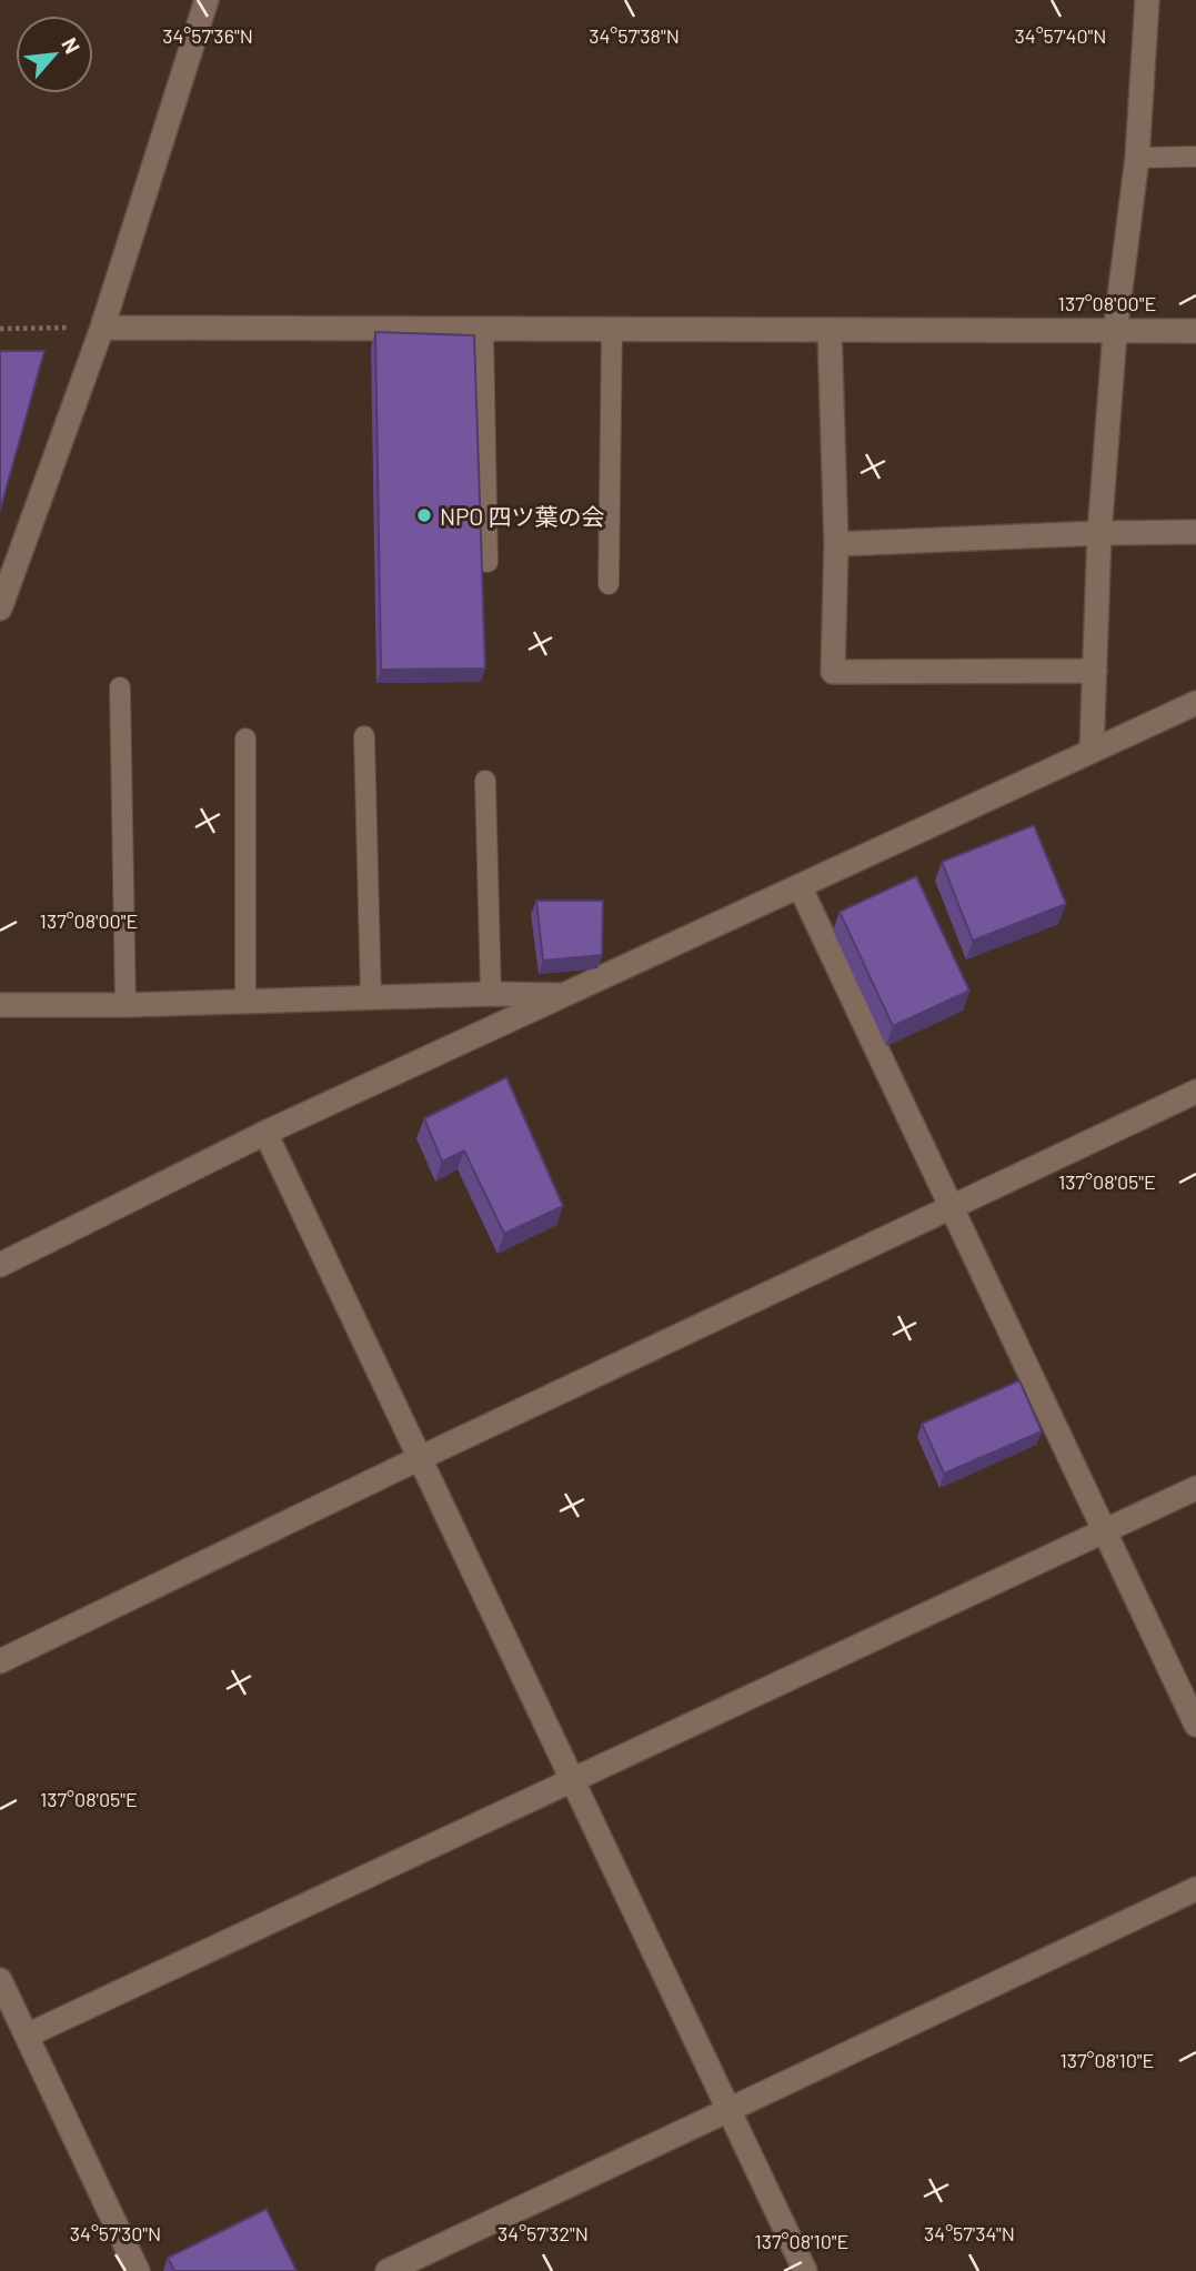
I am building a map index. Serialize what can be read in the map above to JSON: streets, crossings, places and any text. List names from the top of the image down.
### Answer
{
  "places": ["NPO 四ツ葉の会"],
  "north": "top right",
  "coordinates": [
    "34°57'36\"N",
    "34°57'38\"N",
    "34°57'40\"N",
    "137°08'00\"E",
    "137°08'05\"E",
    "137°08'10\"E",
    "34°57'30\"N",
    "34°57'32\"N",
    "34°57'34\"N"
  ]
}
